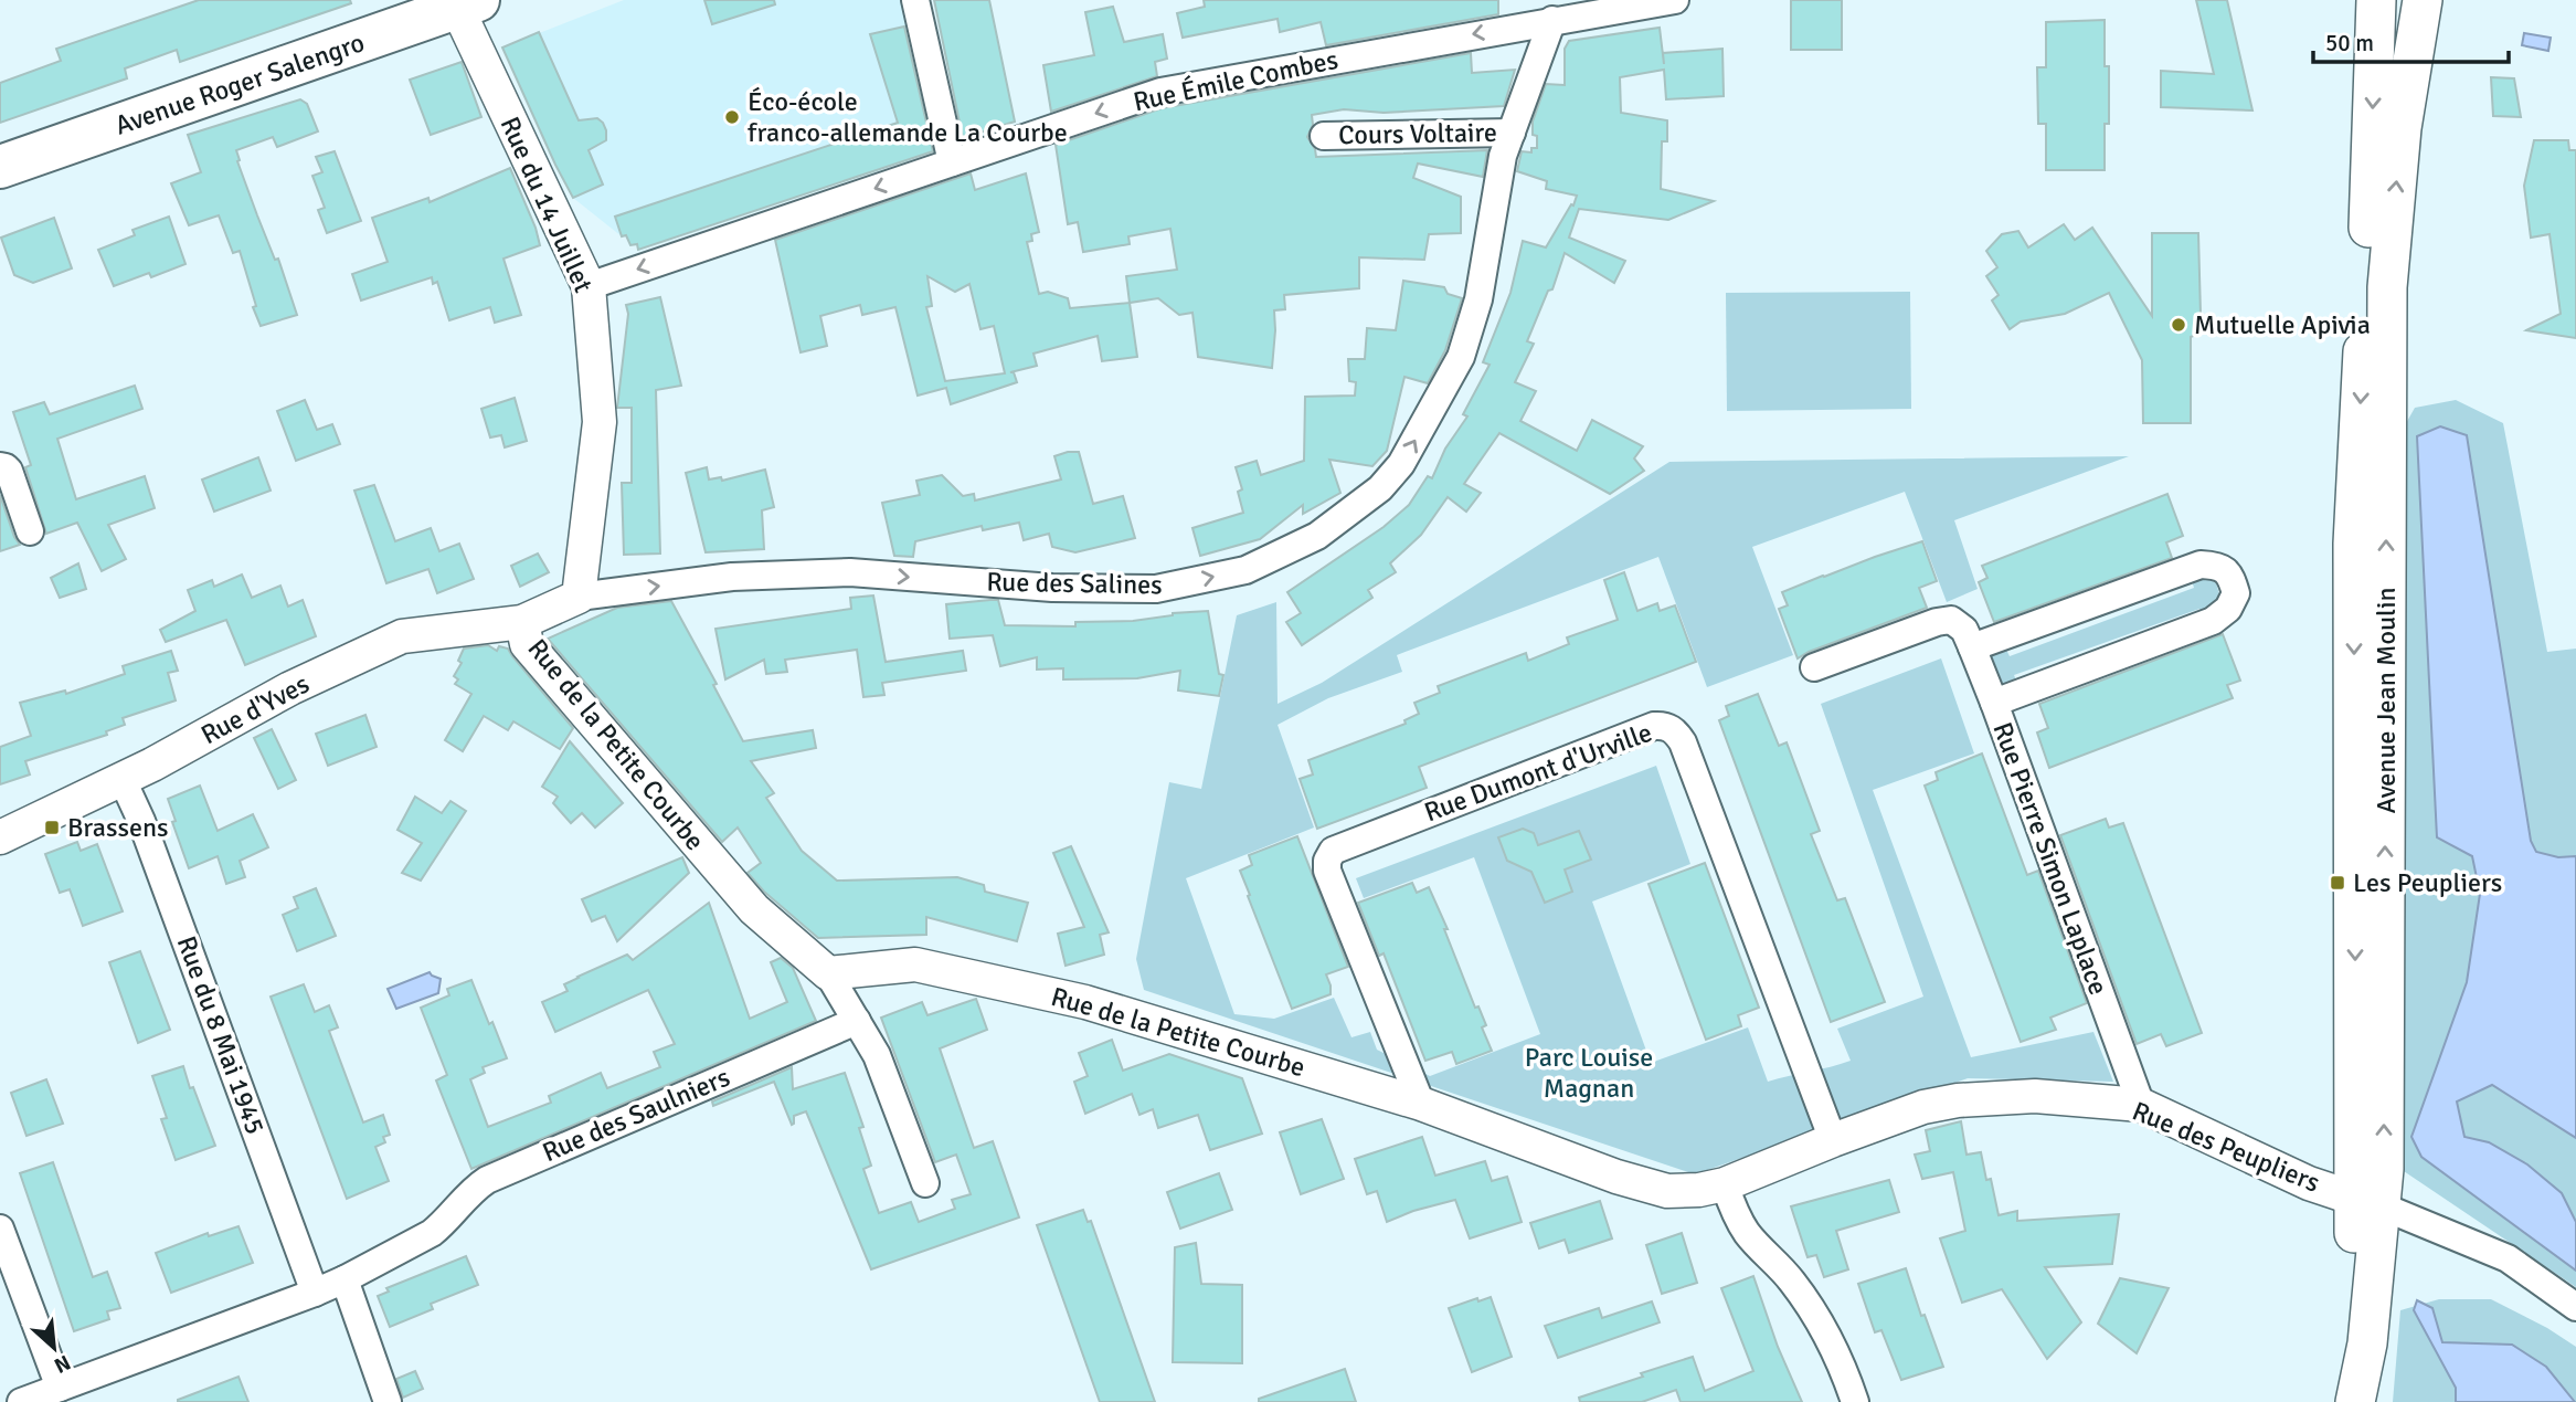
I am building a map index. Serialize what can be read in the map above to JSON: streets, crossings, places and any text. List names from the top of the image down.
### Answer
{
  "streets": {
    "main road": ["Avenue Roger Salengro", "Avenue Jean Moulin"],
    "street": [
      "Rue Émile Combes",
      "Cours Voltaire",
      "Rue du 14 Juillet",
      "Rue des Salines",
      "Rue d'Yves",
      "Rue de la Petite Courbe",
      "Rue Dumont d'Urville",
      "Rue Pierre Simon Laplace",
      "Rue du 8 Mai 1945",
      "Rue des Saulniers",
      "Rue des Peupliers"
    ]
  },
  "crossings": [
    ["Rue Émile Combes", "Rue du 14 Juillet"],
    ["Rue Émile Combes", "Rue des Salines"],
    ["Avenue Roger Salengro", "Rue du 14 Juillet"],
    ["Cours Voltaire", "Rue des Salines"],
    ["Rue du 14 Juillet", "Rue des Salines"],
    ["Rue des Salines", "Rue d'Yves"],
    ["Rue des Salines", "Rue de la Petite Courbe"],
    ["Avenue Jean Moulin", "Rue des Peupliers"],
    ["Rue d'Yves", "Rue de la Petite Courbe"],
    ["Rue d'Yves", "Rue du 8 Mai 1945"],
    ["Rue de la Petite Courbe", "Rue Dumont d'Urville"],
    ["Rue de la Petite Courbe", "Rue des Peupliers"],
    ["Rue Dumont d'Urville", "Rue des Peupliers"],
    ["Rue Pierre Simon Laplace", "Rue des Peupliers"]
  ],
  "one_way": ["Rue Émile Combes", "Rue des Salines"],
  "parks": ["Parc Louise Magnan"],
  "places": {
    "other": ["Éco-école franco-allemande La Courbe", "Mutuelle Apivia"],
    "transit": ["Brassens", "Les Peupliers"]
  },
  "scale_bar": "50 m",
  "north": "bottom right"
}
